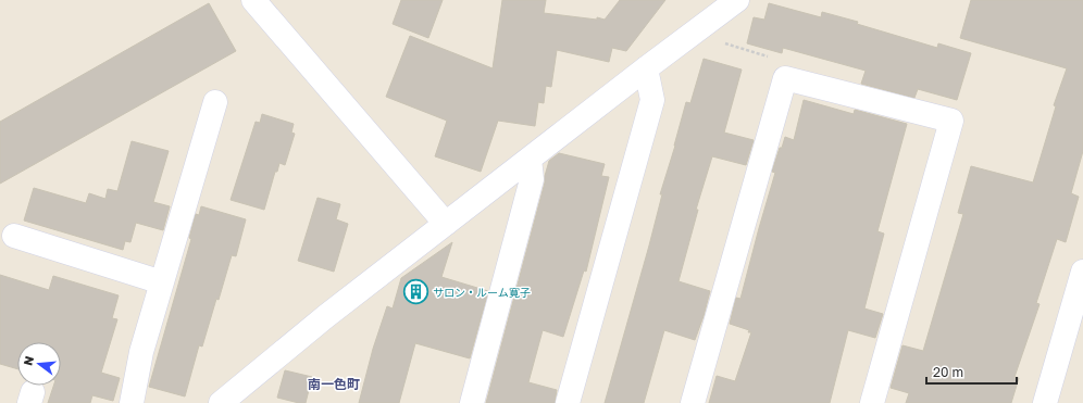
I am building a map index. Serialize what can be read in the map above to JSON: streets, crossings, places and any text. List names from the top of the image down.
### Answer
{
  "districts": ["南一色町"],
  "places": {
    "building": ["サロン・ルーム寛子"]
  },
  "scale_bar": "20 m",
  "north": "left"
}
